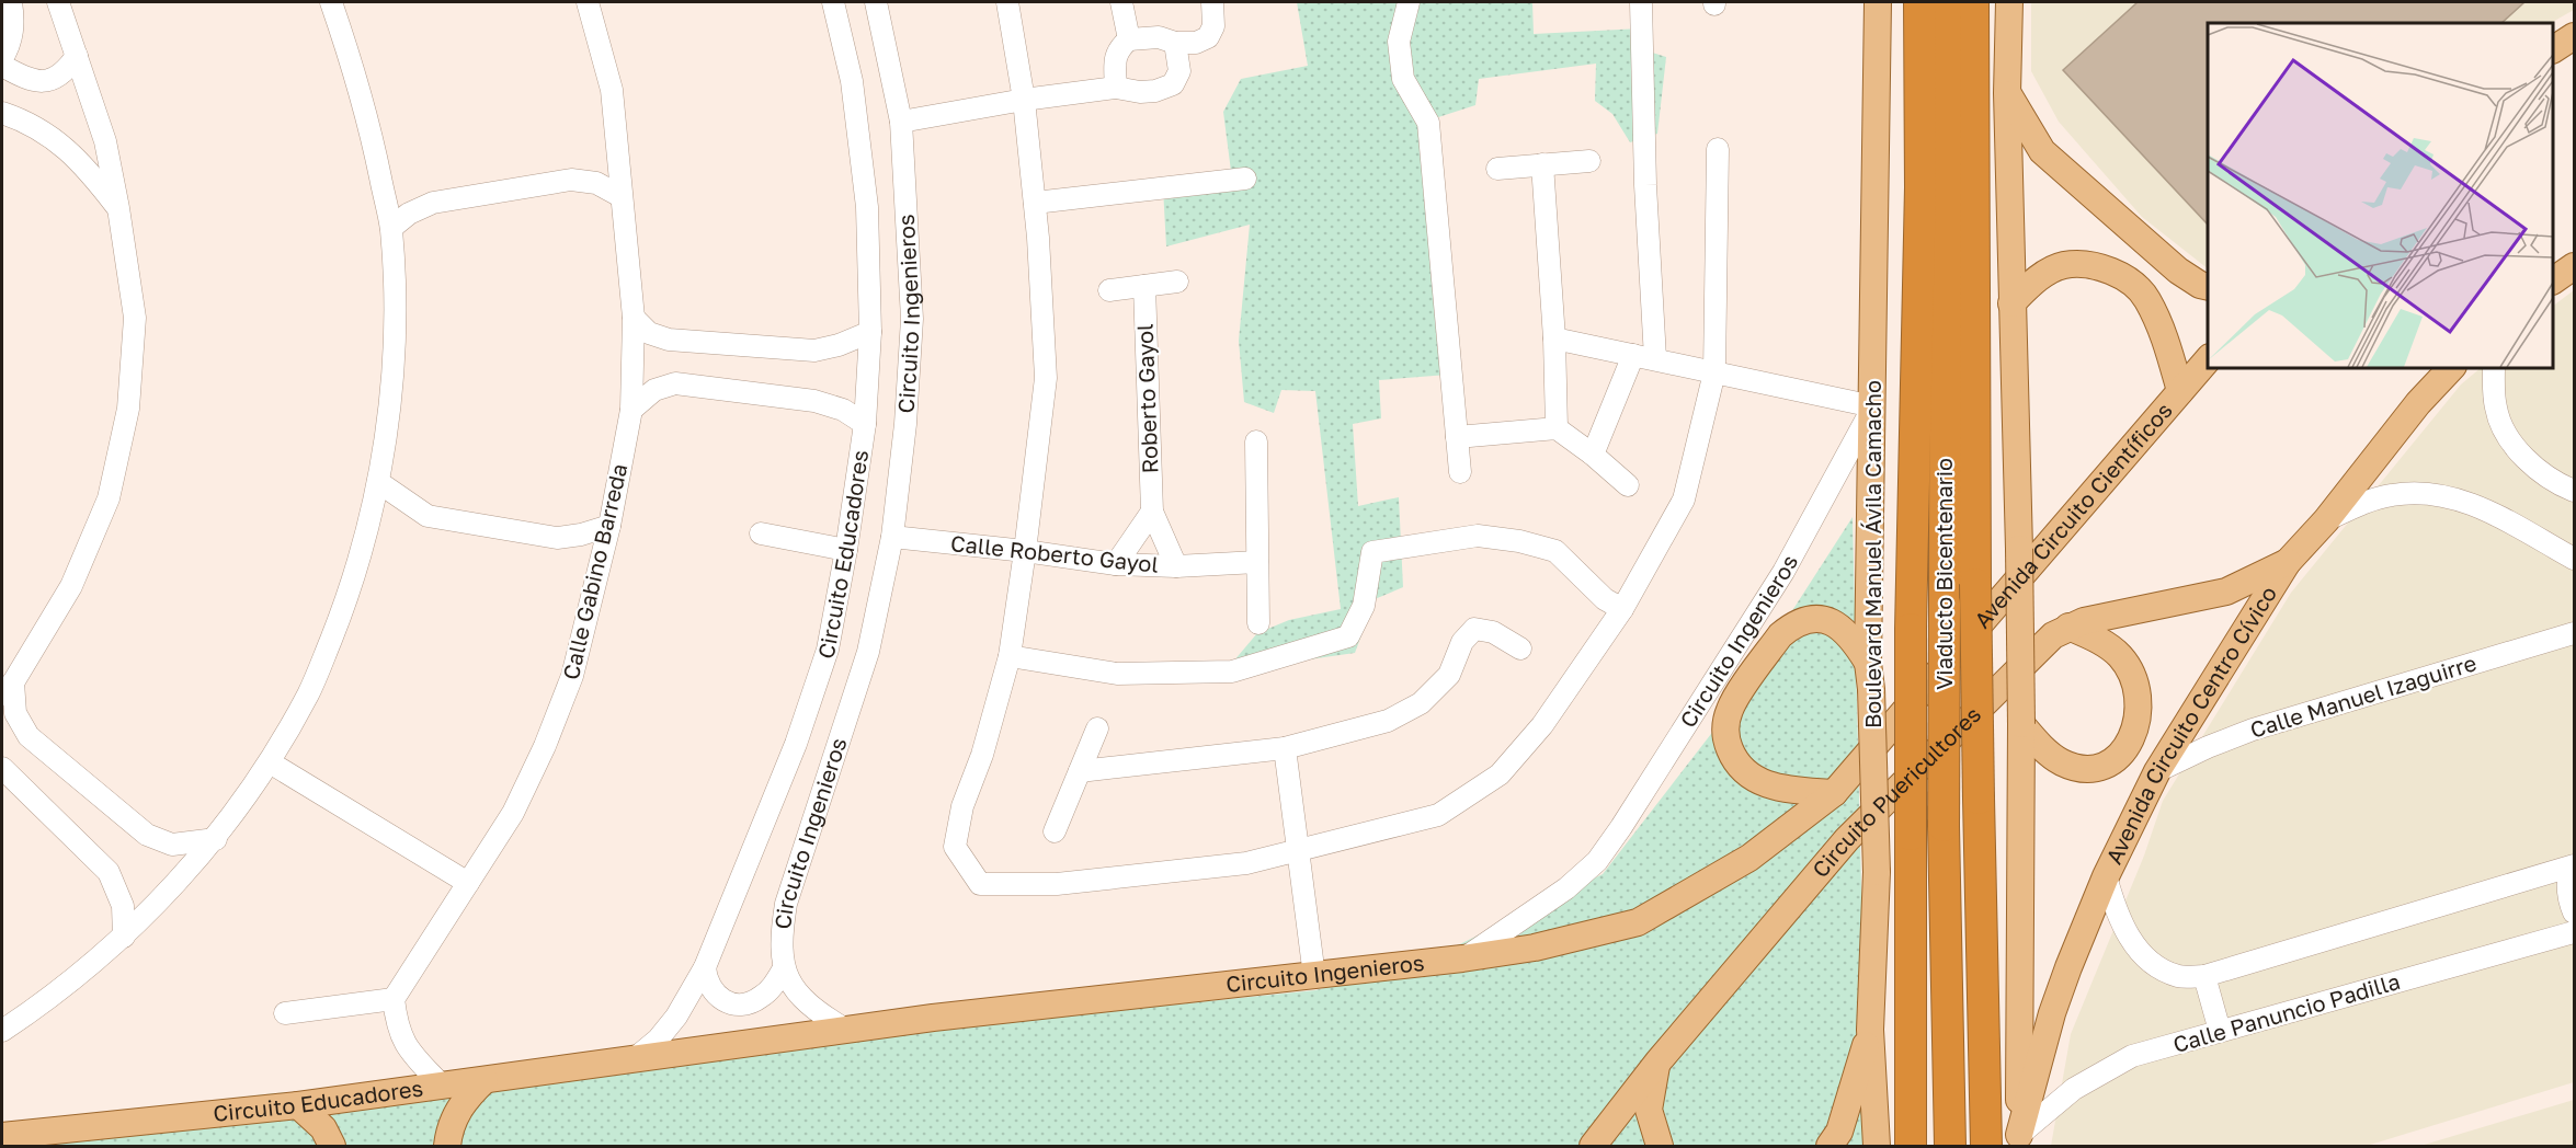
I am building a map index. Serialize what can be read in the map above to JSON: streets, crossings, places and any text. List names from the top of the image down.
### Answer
{
  "streets": {
    "highway": ["Boulevard Manuel Ávila Camacho", "Viaducto Bicentenario"],
    "main road": [
      "Circuito Ingenieros",
      "Avenida Circuito Científicos",
      "Circuito Educadores",
      "Avenida Circuito Centro Cívico",
      "Circuito Puericultores"
    ],
    "street": [
      "Roberto Gayol",
      "Calle Roberto Gayol",
      "Calle Gabino Barreda",
      "Calle Manuel Izaguirre",
      "Calle Panuncio Padilla"
    ]
  },
  "crossings": [
    ["Circuito Ingenieros", "Avenida Circuito Científicos"],
    ["Circuito Ingenieros", "Circuito Educadores"],
    ["Circuito Ingenieros", "Calle Roberto Gayol"],
    ["Circuito Ingenieros", "Boulevard Manuel Ávila Camacho"],
    ["Roberto Gayol", "Calle Roberto Gayol"],
    ["Calle Manuel Izaguirre", "Avenida Circuito Centro Cívico"],
    ["Avenida Circuito Centro Cívico", "Circuito Puericultores"],
    ["Avenida Circuito Centro Cívico", "Calle Panuncio Padilla"]
  ]
}
